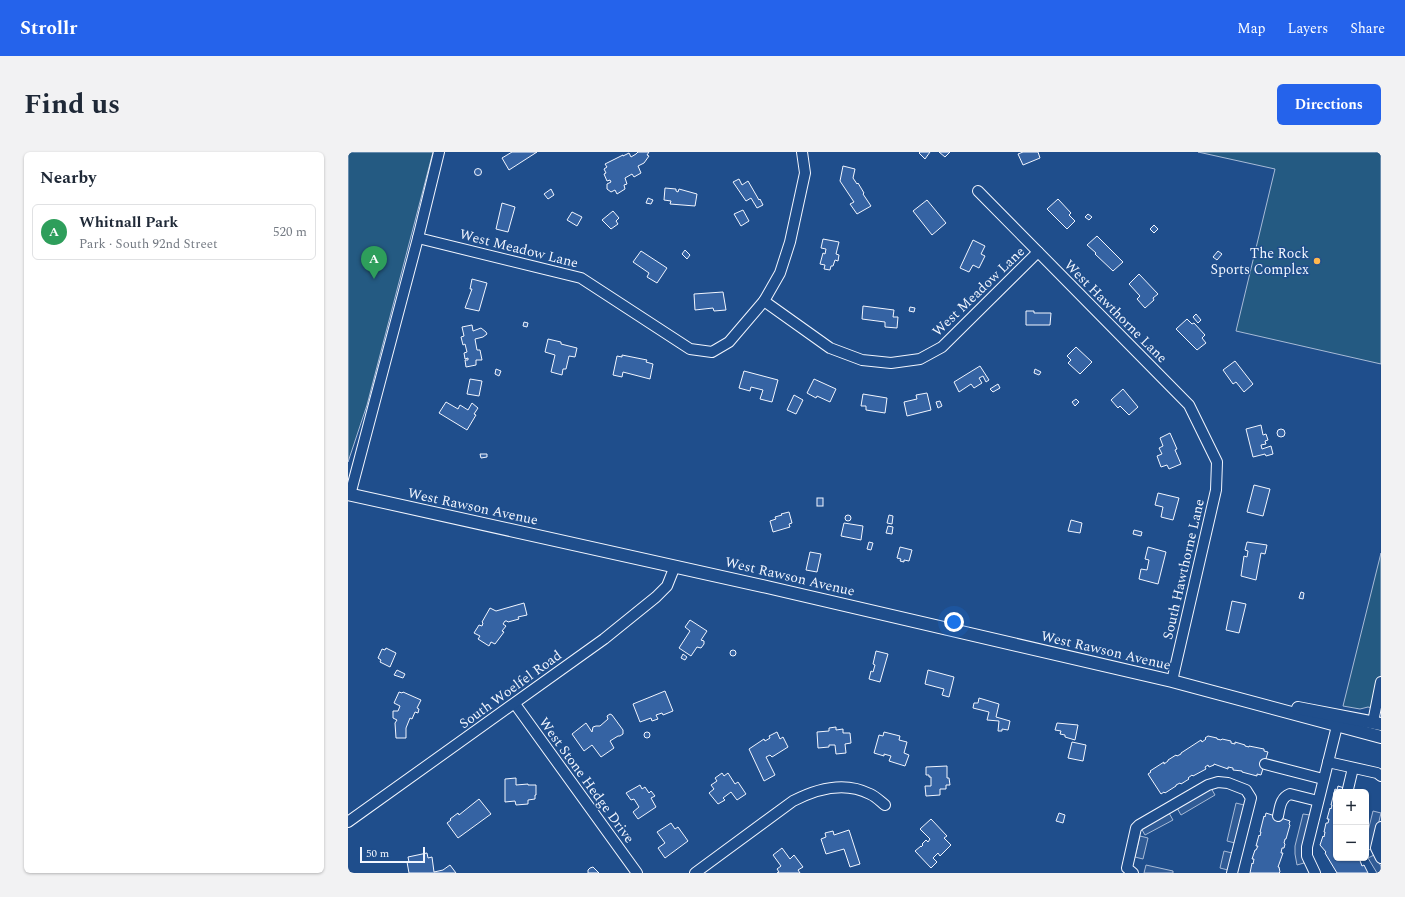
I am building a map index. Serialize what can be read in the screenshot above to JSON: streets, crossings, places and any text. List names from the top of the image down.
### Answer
{
  "streets": {
    "main road": ["West Rawson Avenue"],
    "street": [
      "West Meadow Lane",
      "West Hawthorne Lane",
      "South Hawthorne Lane",
      "South Woelfel Road",
      "West Stone Hedge Drive"
    ]
  },
  "crossings": [
    ["West Meadow Lane", "West Hawthorne Lane"],
    ["West Hawthorne Lane", "South Hawthorne Lane"],
    ["West Rawson Avenue", "South Hawthorne Lane"],
    ["West Rawson Avenue", "South Woelfel Road"],
    ["South Woelfel Road", "West Stone Hedge Drive"]
  ],
  "places": ["The Rock Sports Complex"],
  "scale_bar": "50 m",
  "page": {
    "header": "Strollr",
    "nav": ["Map", "Layers", "Share"],
    "title": "Find us",
    "buttons": "Directions",
    "heading": "Nearby",
    "list": [
      {
        "mark": "A",
        "name": "Whitnall Park",
        "note": "Park · South 92nd Street",
        "value": "520 m"
      }
    ],
    "pins": "A",
    "map_buttons": ["+", "−"],
    "scale": "50 m"
  }
}
